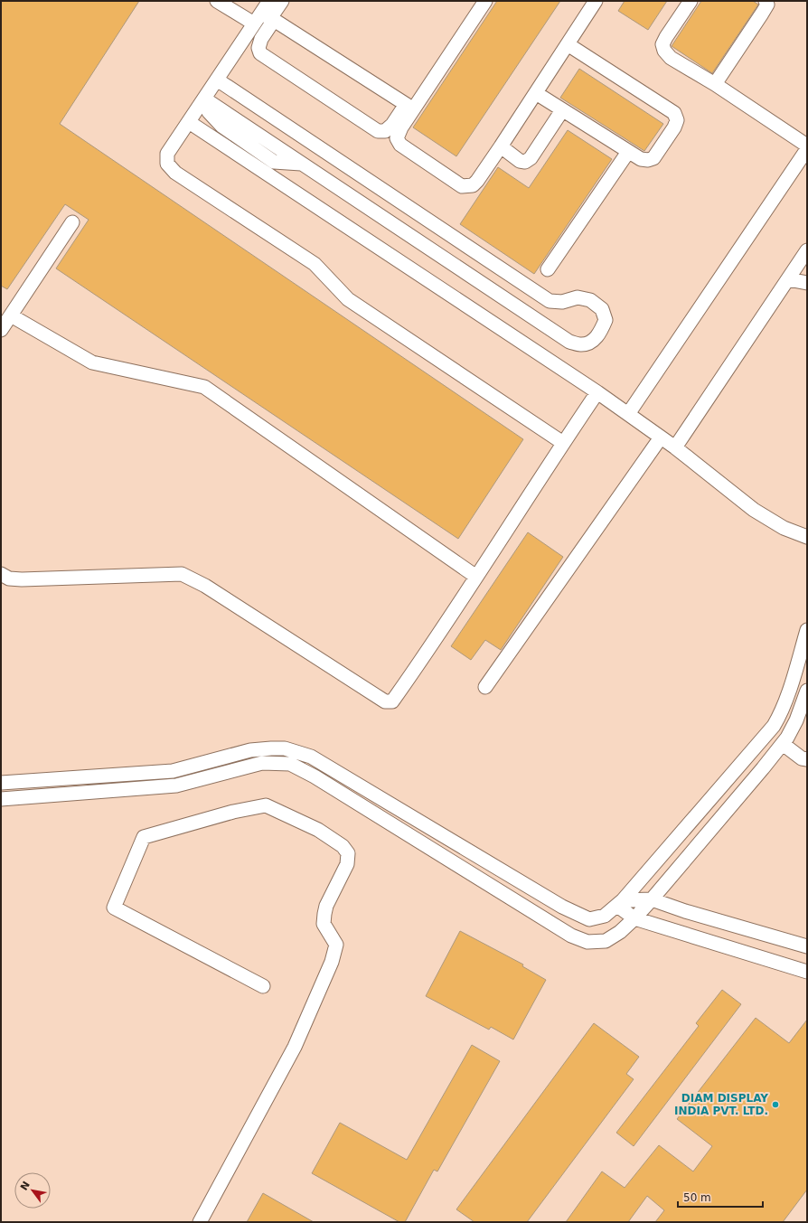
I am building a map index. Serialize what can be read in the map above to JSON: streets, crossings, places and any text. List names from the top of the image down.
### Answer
{
  "places": ["DIAM DISPLAY INDIA PVT. LTD."],
  "scale_bar": "50 m",
  "north": "top left"
}
